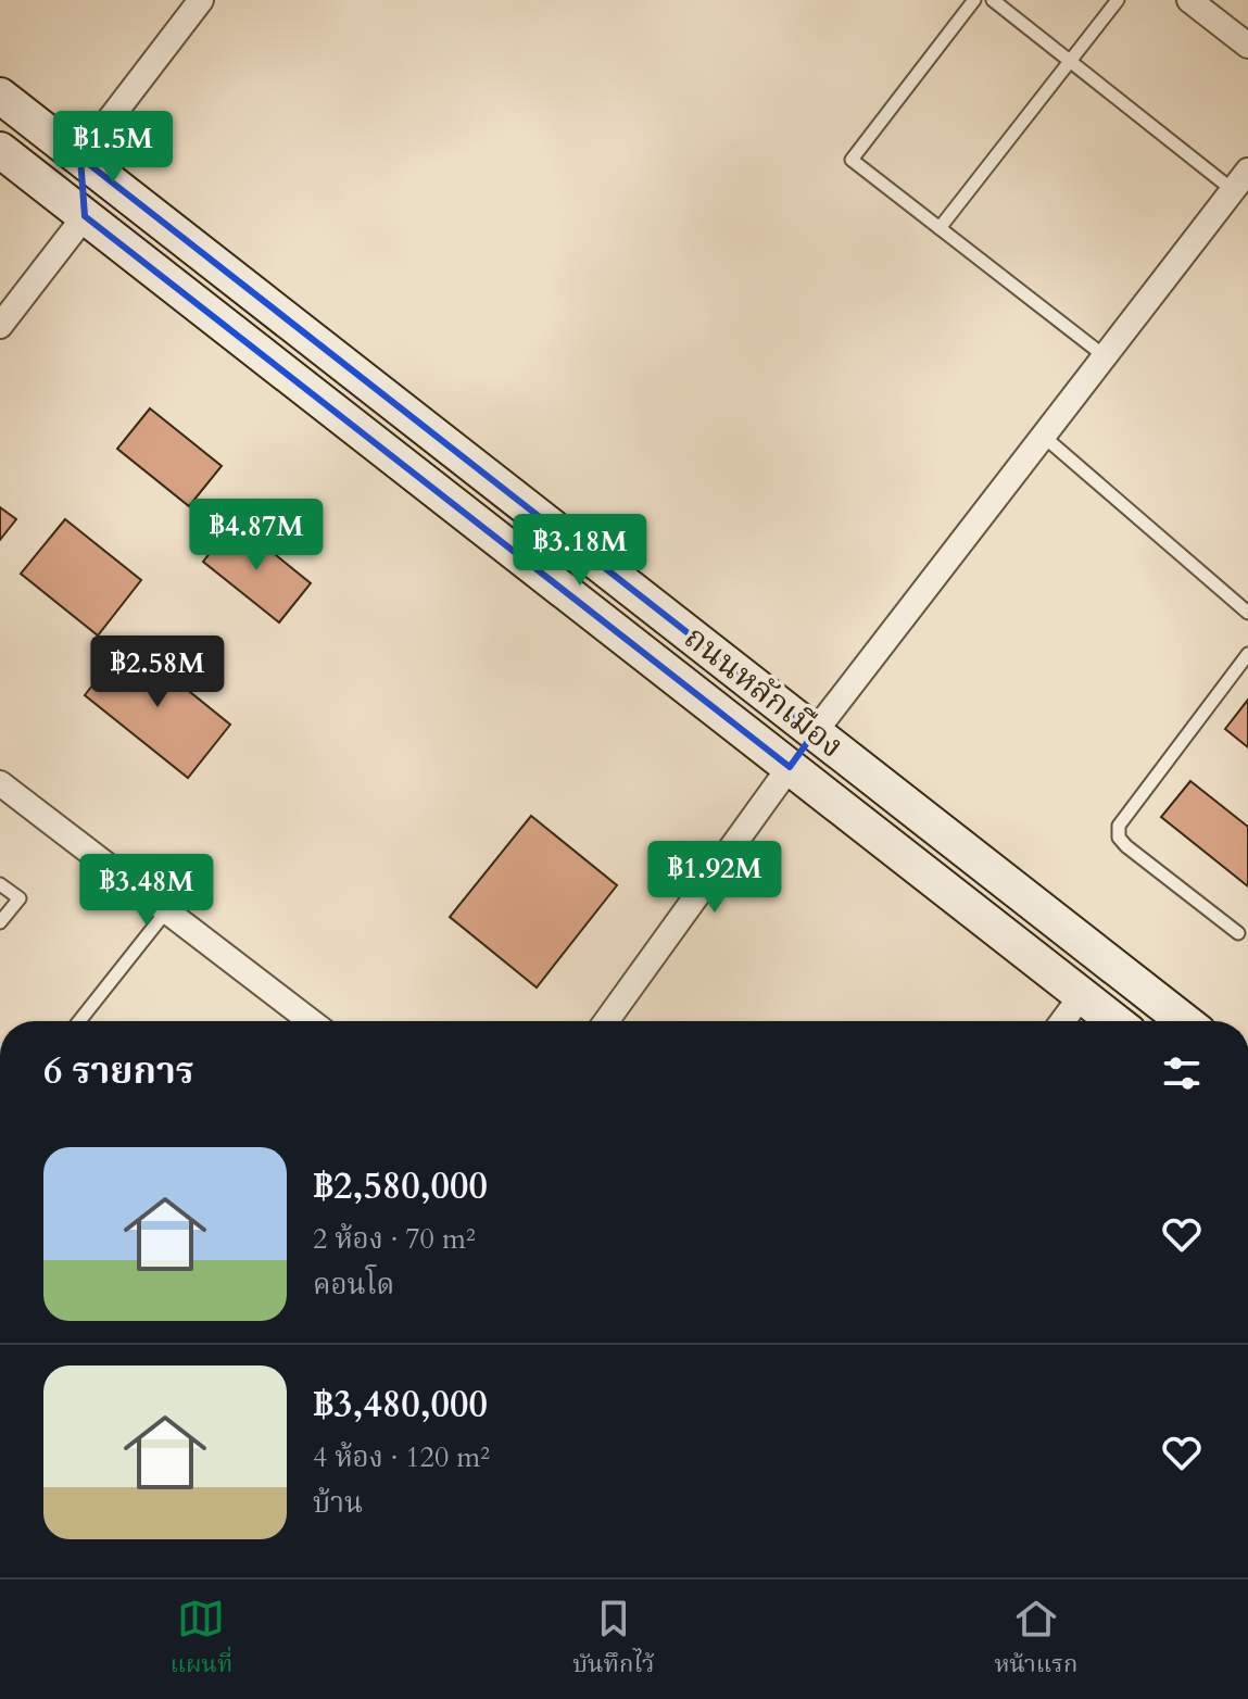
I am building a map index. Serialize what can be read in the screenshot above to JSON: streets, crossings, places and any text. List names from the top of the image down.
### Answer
{
  "streets": {
    "street": ["ถนนหลักเมือง"]
  },
  "page": {
    "price": [
      "฿1.5M",
      "฿4.87M",
      "฿3.18M",
      "฿2.58M",
      "฿1.92M",
      "฿3.48M"
    ],
    "heading": "6 รายการ",
    "list": [
      {
        "name": "฿2,580,000",
        "note": "2 ห้อง · 70 m² · คอนโด"
      },
      {
        "name": "฿3,480,000",
        "note": "4 ห้อง · 120 m² · บ้าน"
      }
    ],
    "tabs": ["แผนที่", "บันทึกไว้", "หน้าแรก"]
  }
}
